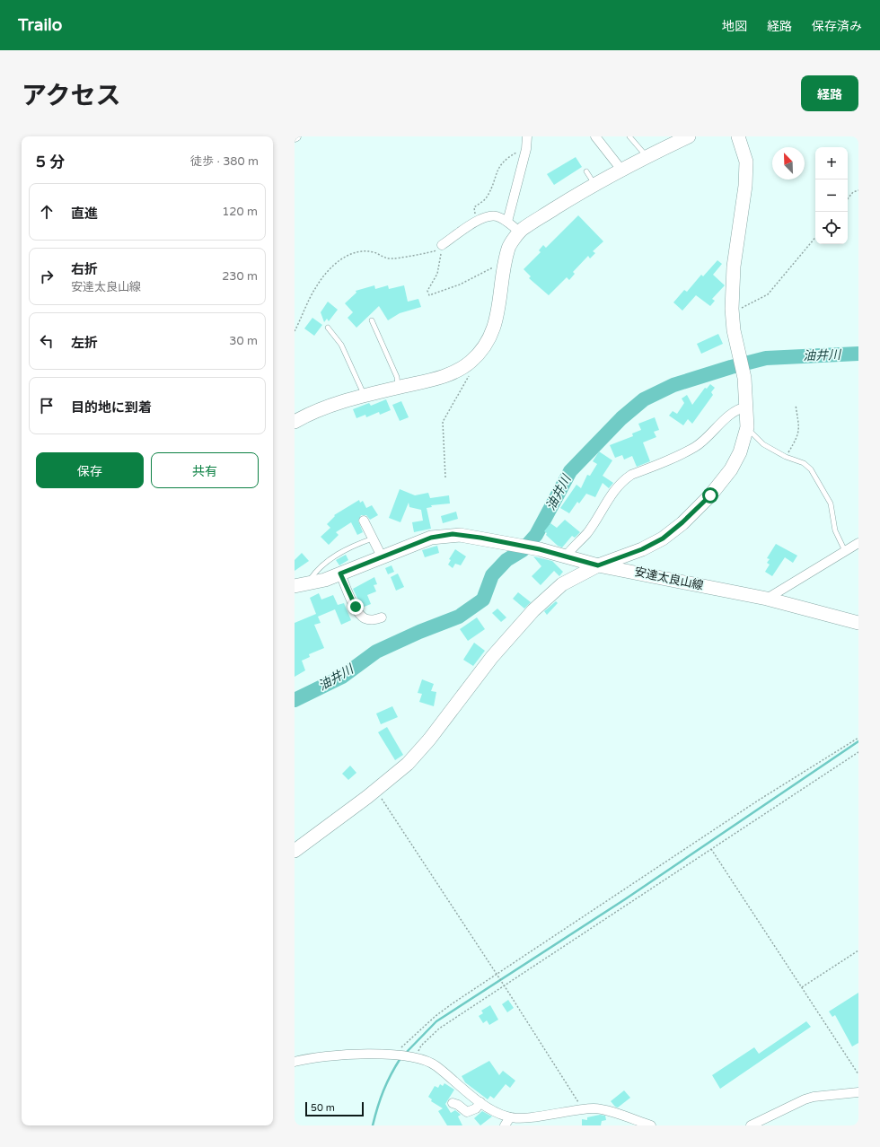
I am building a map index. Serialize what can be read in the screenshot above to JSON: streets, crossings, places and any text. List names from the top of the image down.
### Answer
{
  "streets": {
    "street": ["安達太良山線"]
  },
  "water": ["油井川"],
  "scale_bar": "50 m",
  "north": "top left",
  "page": {
    "header": "Trailo",
    "nav": ["地図", "経路", "保存済み"],
    "title": "アクセス",
    "buttons": [
      "経路",
      ["保存", "共有"]
    ],
    "heading": ["5 分", "徒歩 · 380 m"],
    "map_buttons": ["+", "−"],
    "list": [
      ["直進", "120 m"],
      ["右折", "安達太良山線", "230 m"],
      ["左折", "30 m"],
      "目的地に到着"
    ],
    "scale": "50 m"
  }
}
